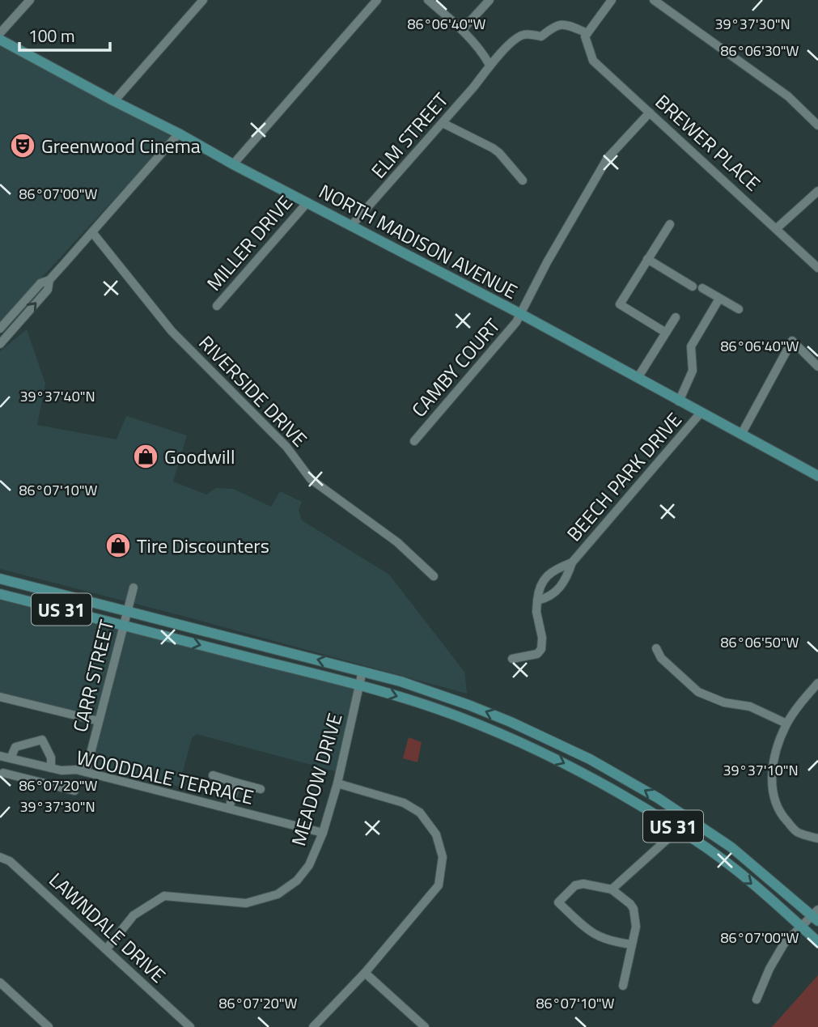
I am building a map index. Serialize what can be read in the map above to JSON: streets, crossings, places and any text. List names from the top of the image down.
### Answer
{
  "streets": {
    "main road": ["NORTH MADISON AVENUE", "US 31"],
    "street": [
      "ELM STREET",
      "BREWER PLACE",
      "MILLER DRIVE",
      "CAMBY COURT",
      "RIVERSIDE DRIVE",
      "BEECH PARK DRIVE",
      "CARR STREET",
      "WOODDALE TERRACE",
      "MEADOW DRIVE",
      "LAWNDALE DRIVE"
    ]
  },
  "crossings": [
    ["ELM STREET", "BREWER PLACE"],
    ["ELM STREET", "NORTH MADISON AVENUE"],
    ["BREWER PLACE", "CAMBY COURT"],
    ["NORTH MADISON AVENUE", "MILLER DRIVE"],
    ["NORTH MADISON AVENUE", "CAMBY COURT"],
    ["NORTH MADISON AVENUE", "BEECH PARK DRIVE"],
    ["US 31", "CARR STREET"],
    ["US 31", "MEADOW DRIVE"],
    ["CARR STREET", "WOODDALE TERRACE"],
    ["WOODDALE TERRACE", "MEADOW DRIVE"],
    ["MEADOW DRIVE", "LAWNDALE DRIVE"]
  ],
  "places": {
    "theatre": ["Greenwood Cinema"],
    "shop": ["Goodwill", "Tire Discounters"]
  },
  "scale_bar": "100 m",
  "coordinates": [
    "86°06'40\"W",
    "39°37'30\"N",
    "86°06'30\"W",
    "86°07'00\"W",
    "39°37'40\"N",
    "86°07'10\"W",
    "86°06'50\"W",
    "39°37'10\"N",
    "86°07'20\"W"
  ]
}
